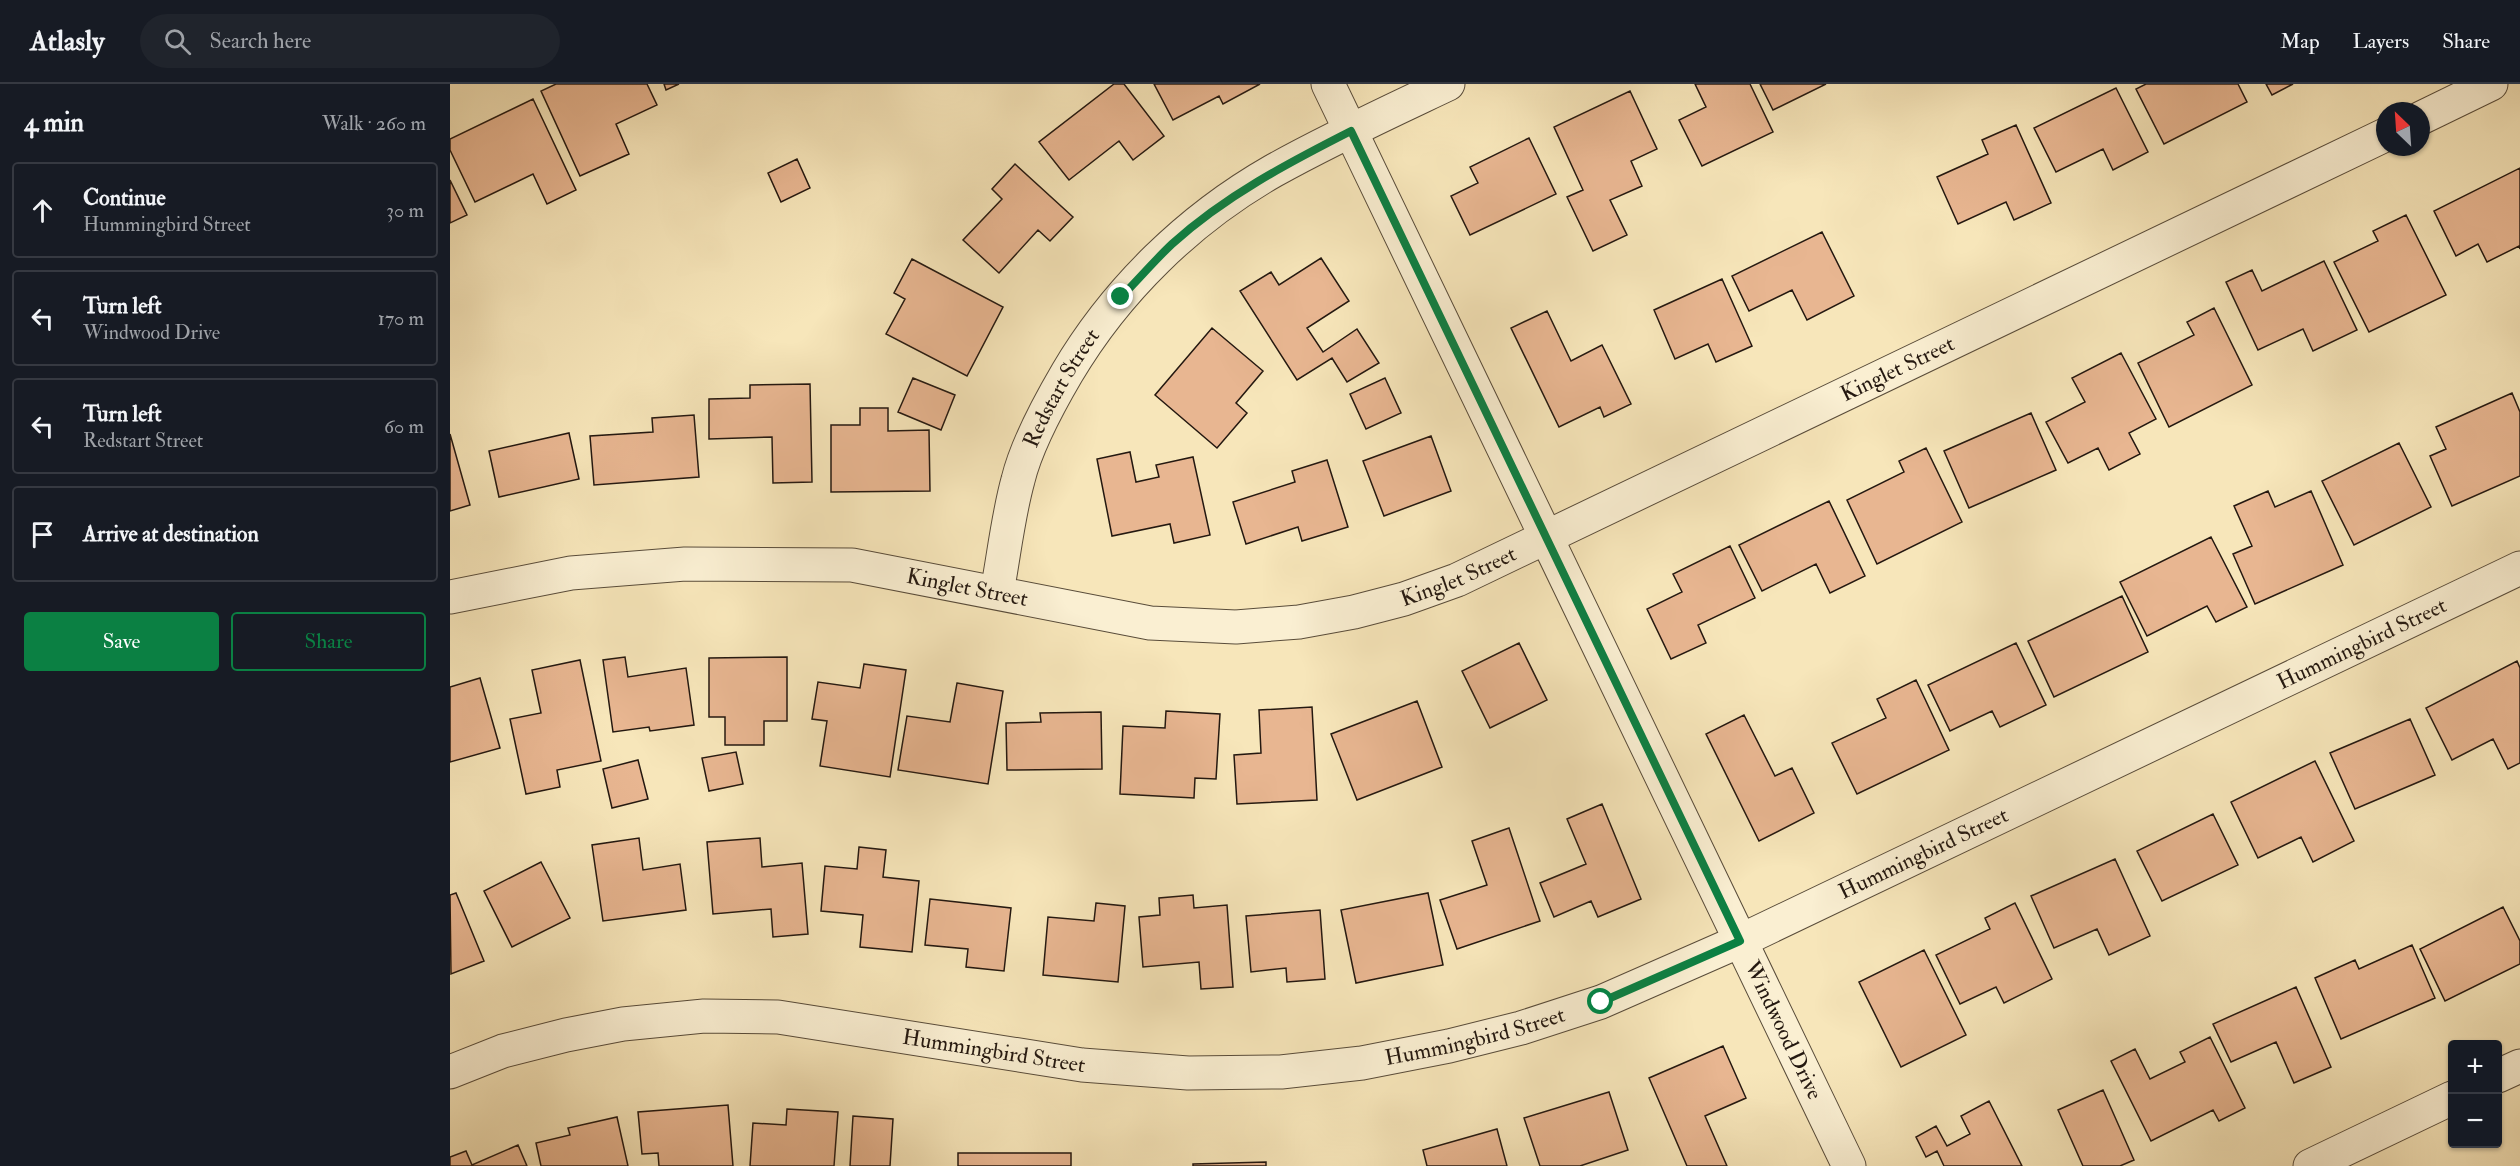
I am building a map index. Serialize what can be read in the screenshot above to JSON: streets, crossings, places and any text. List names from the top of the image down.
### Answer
{
  "streets": {
    "street": [
      "Kinglet Street",
      "Redstart Street",
      "Hummingbird Street",
      "Windwood Drive"
    ]
  },
  "crossings": [
    ["Kinglet Street", "Redstart Street"],
    ["Kinglet Street", "Windwood Drive"],
    ["Redstart Street", "Windwood Drive"],
    ["Hummingbird Street", "Windwood Drive"]
  ],
  "north": "top left",
  "page": {
    "header": "Atlasly",
    "search": "Search here",
    "nav": ["Map", "Layers", "Share"],
    "heading": ["4 min", "Walk · 260 m"],
    "list": [
      ["Continue", "Hummingbird Street", "30 m"],
      ["Turn left", "Windwood Drive", "170 m"],
      ["Turn left", "Redstart Street", "60 m"],
      "Arrive at destination"
    ],
    "buttons": ["Save", "Share"],
    "map_buttons": ["+", "−"]
  }
}
